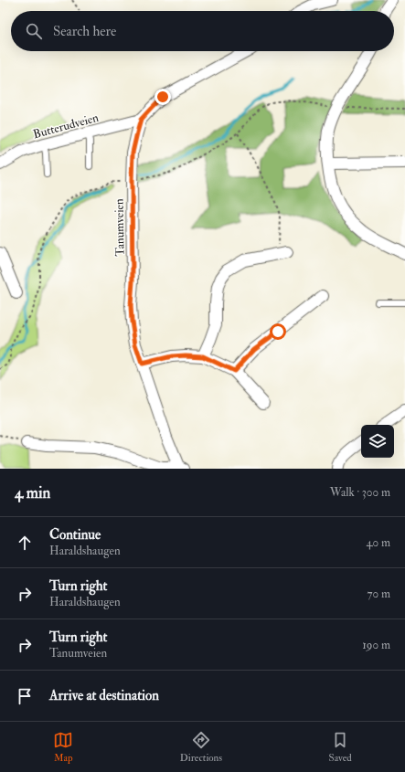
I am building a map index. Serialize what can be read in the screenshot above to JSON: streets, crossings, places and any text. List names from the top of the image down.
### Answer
{
  "streets": {
    "street": ["Butterudveien", "Tanumveien"]
  },
  "crossings": [
    ["Butterudveien", "Tanumveien"]
  ],
  "page": {
    "search": "Search here",
    "heading": ["4 min", "Walk · 300 m"],
    "list": [
      ["Continue", "Haraldshaugen", "40 m"],
      ["Turn right", "Haraldshaugen", "70 m"],
      ["Turn right", "Tanumveien", "190 m"],
      "Arrive at destination"
    ],
    "nav": ["Map", "Directions", "Saved"]
  }
}
